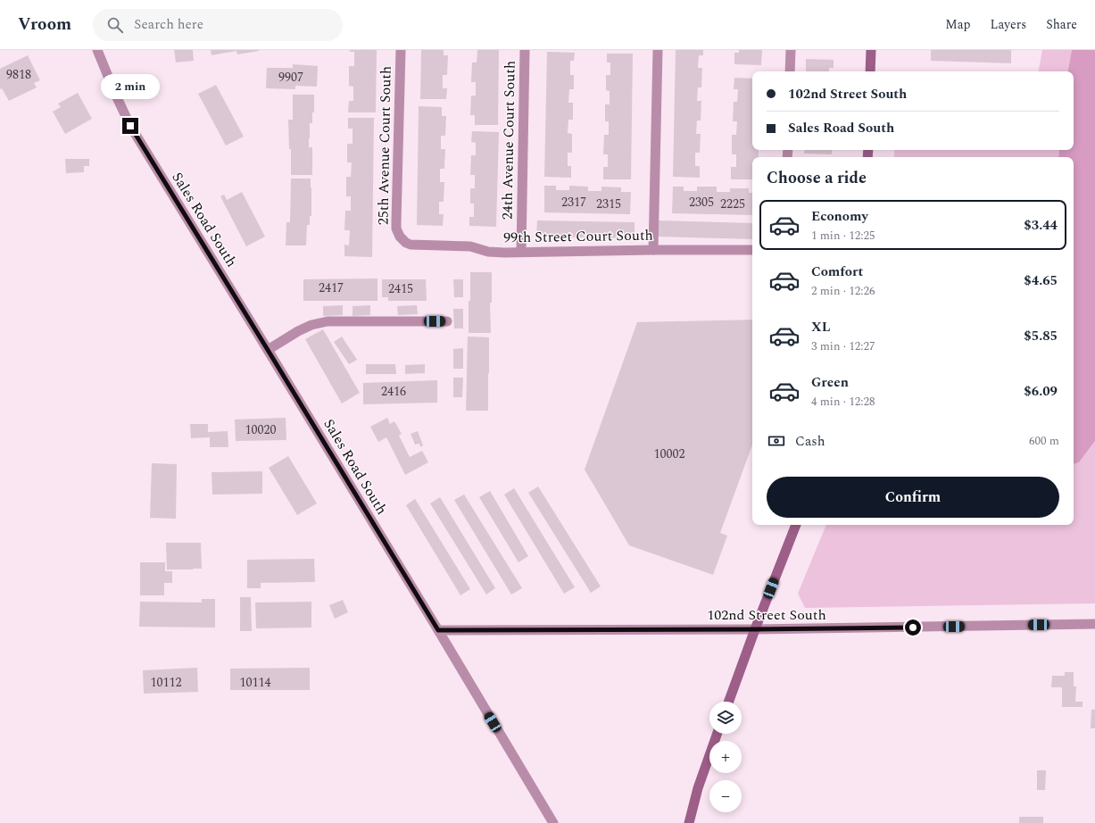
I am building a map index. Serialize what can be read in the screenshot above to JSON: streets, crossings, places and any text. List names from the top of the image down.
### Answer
{
  "streets": {
    "street": [
      "24th Avenue Court South",
      "25th Avenue Court South",
      "Sales Road South",
      "99th Street Court South",
      "102nd Street South"
    ]
  },
  "crossings": [
    ["24th Avenue Court South", "99th Street Court South"],
    ["25th Avenue Court South", "99th Street Court South"],
    ["Sales Road South", "102nd Street South"]
  ],
  "house_numbers": [
    "9818",
    "9907",
    "2317",
    "2305",
    "2315",
    "2225",
    "2417",
    "2415",
    "2416",
    "10020",
    "10002",
    "10112",
    "10114"
  ],
  "page": {
    "header": "Vroom",
    "search": "Search here",
    "nav": ["Map", "Layers", "Share"],
    "banner": ["102nd Street South", "Sales Road South"],
    "bubble": "2 min",
    "heading": "Choose a ride",
    "list": [
      {
        "name": "Economy",
        "note": "1 min · 12:25",
        "value": "$3.44"
      },
      {
        "name": "Comfort",
        "note": "2 min · 12:26",
        "value": "$4.65"
      },
      {
        "name": "XL",
        "note": "3 min · 12:27",
        "value": "$5.85"
      },
      {
        "name": "Green",
        "note": "4 min · 12:28",
        "value": "$6.09"
      }
    ],
    "pay": ["Cash", "600 m"],
    "buttons": "Confirm",
    "map_buttons": ["+", "−"]
  }
}
